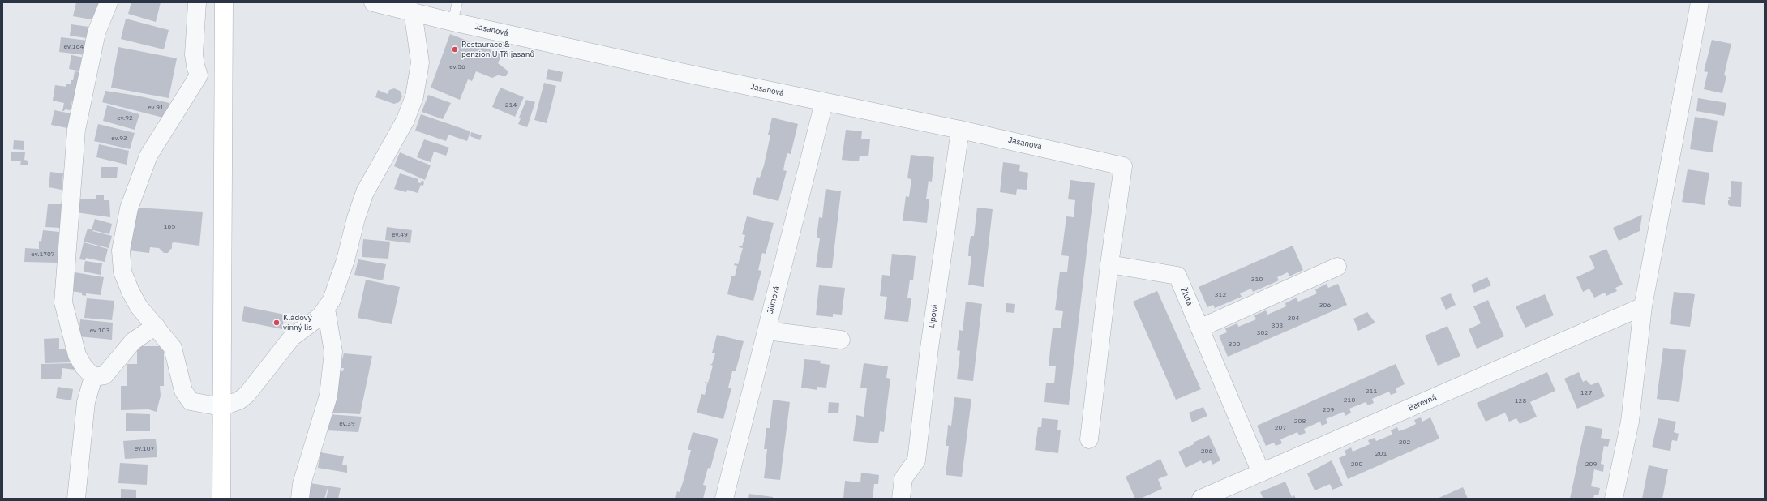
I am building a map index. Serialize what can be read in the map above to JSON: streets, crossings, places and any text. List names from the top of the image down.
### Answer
{
  "streets": {
    "street": [
      "Jasanová",
      "Žlutá",
      "Jilmová",
      "Lipová",
      "Barevná"
    ]
  },
  "crossings": [
    ["Jasanová", "Žlutá"],
    ["Jasanová", "Jilmová"],
    ["Jasanová", "Lipová"],
    ["Žlutá", "Barevná"]
  ],
  "places": ["Restaurace & penzion U Tří jasanů", "Kládový vinný lis"],
  "house_numbers": [
    "ev.164",
    "ev.56",
    "214",
    "ev.91",
    "ev.92",
    "ev.93",
    "165",
    "ev.49",
    "ev.1707",
    "310",
    "312",
    "306",
    "304",
    "303",
    "ev.103",
    "302",
    "300",
    "211",
    "127",
    "210",
    "128",
    "209",
    "208",
    "ev.39",
    "207",
    "202",
    "ev.107",
    "206",
    "201",
    "200",
    "209"
  ]
}
